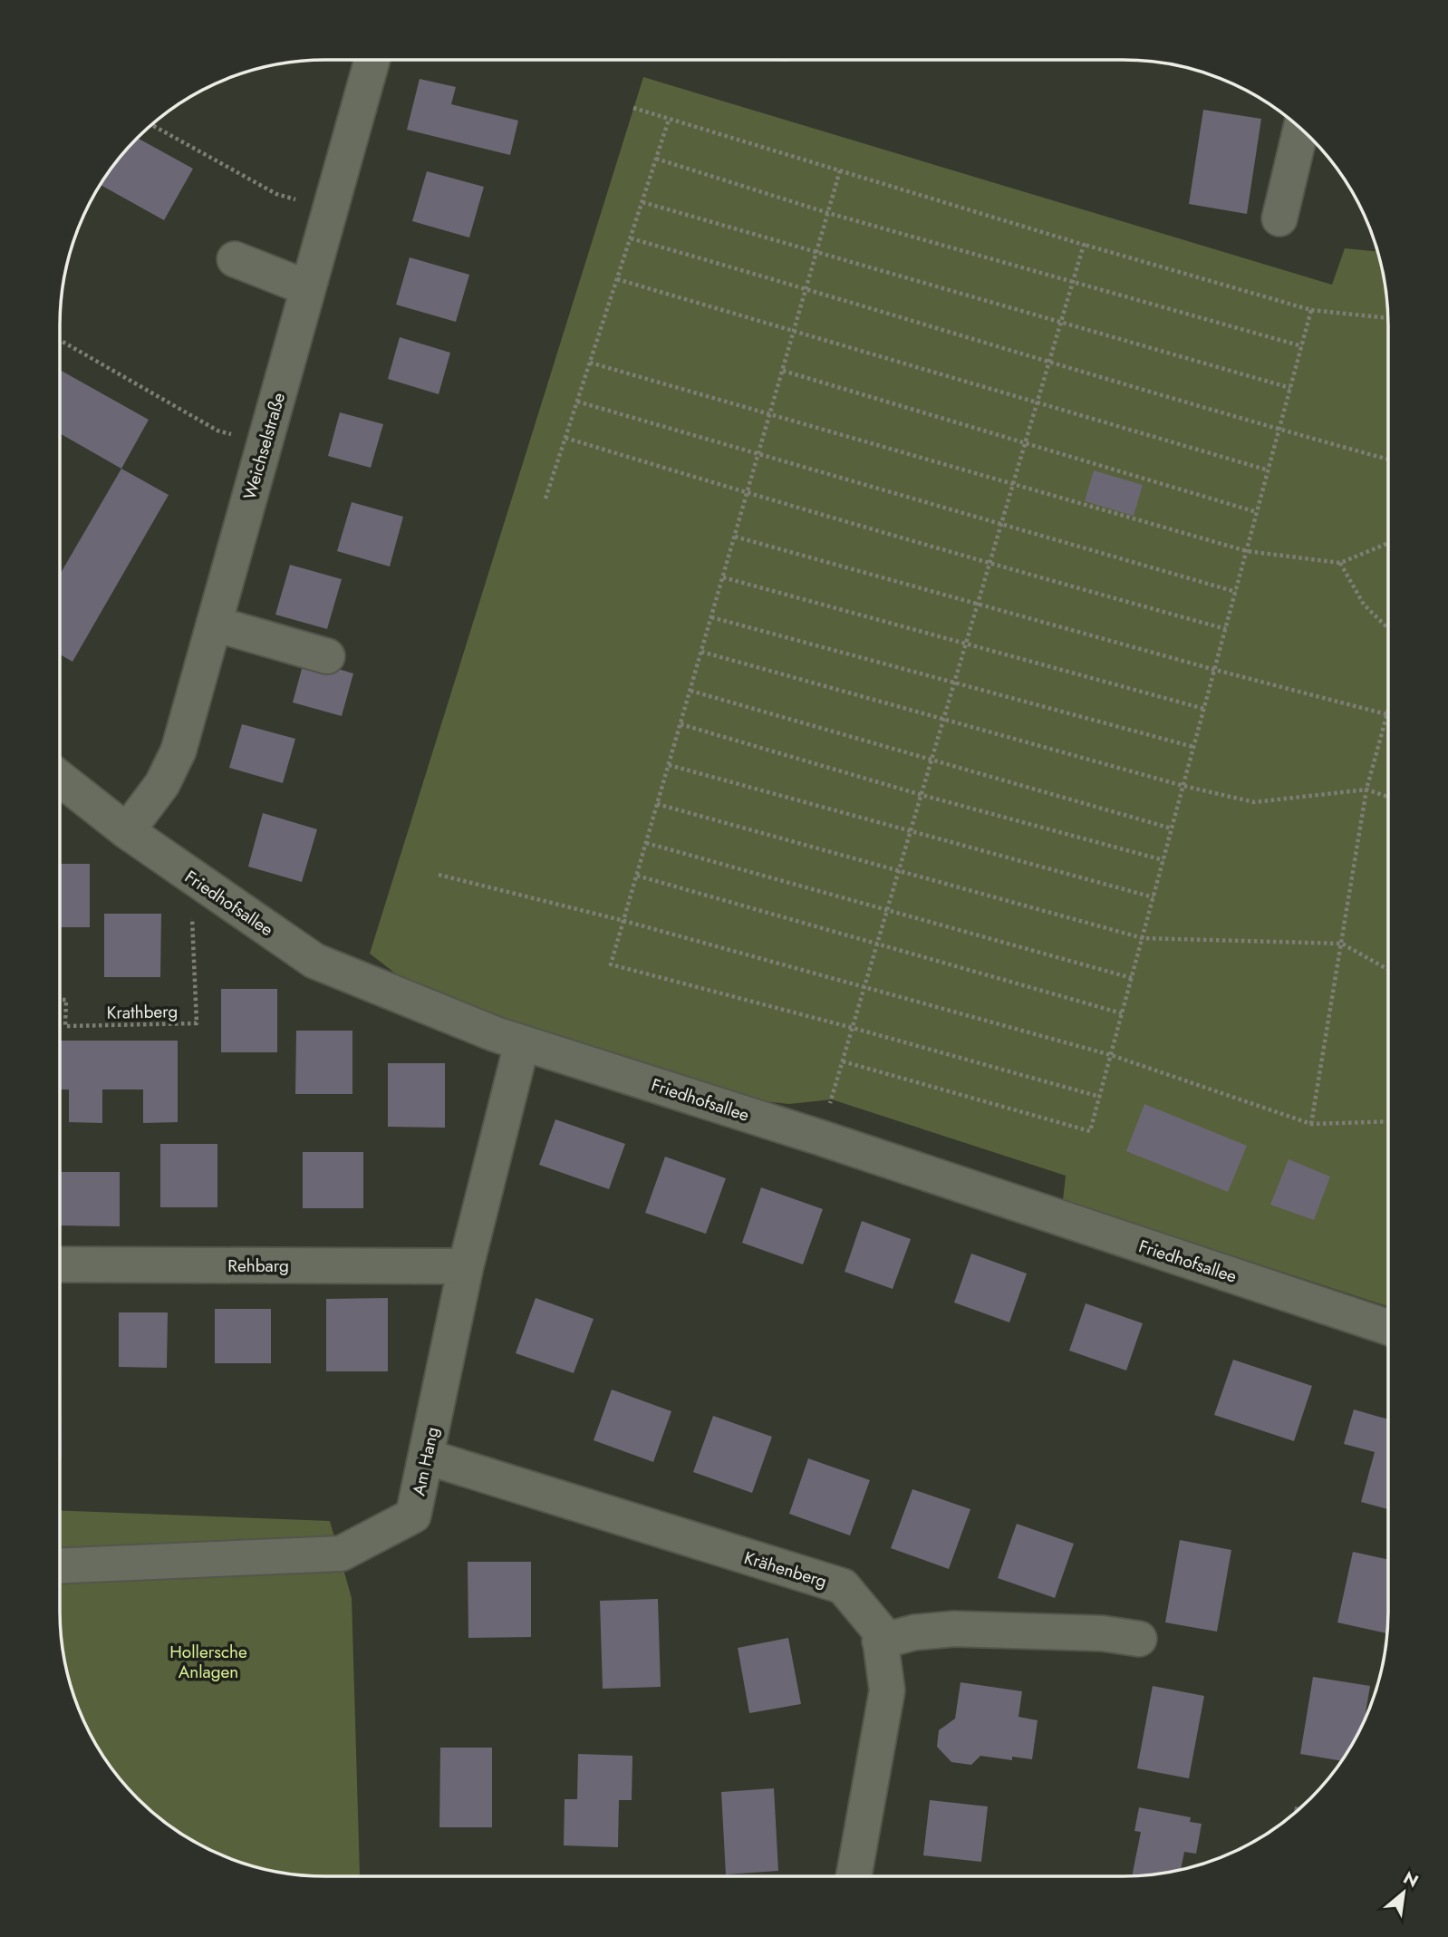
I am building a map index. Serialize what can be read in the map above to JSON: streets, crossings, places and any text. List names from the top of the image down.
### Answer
{
  "streets": {
    "street": [
      "Weichselstraße",
      "Friedhofsallee",
      "Rehbarg",
      "Am Hang",
      "Krähenberg"
    ],
    "path": ["Krathberg"]
  },
  "crossings": [
    ["Weichselstraße", "Friedhofsallee"],
    ["Friedhofsallee", "Krathberg"],
    ["Friedhofsallee", "Am Hang"],
    ["Rehbarg", "Am Hang"],
    ["Am Hang", "Krähenberg"]
  ],
  "parks": ["Hollersche Anlagen"],
  "north": "top right"
}
